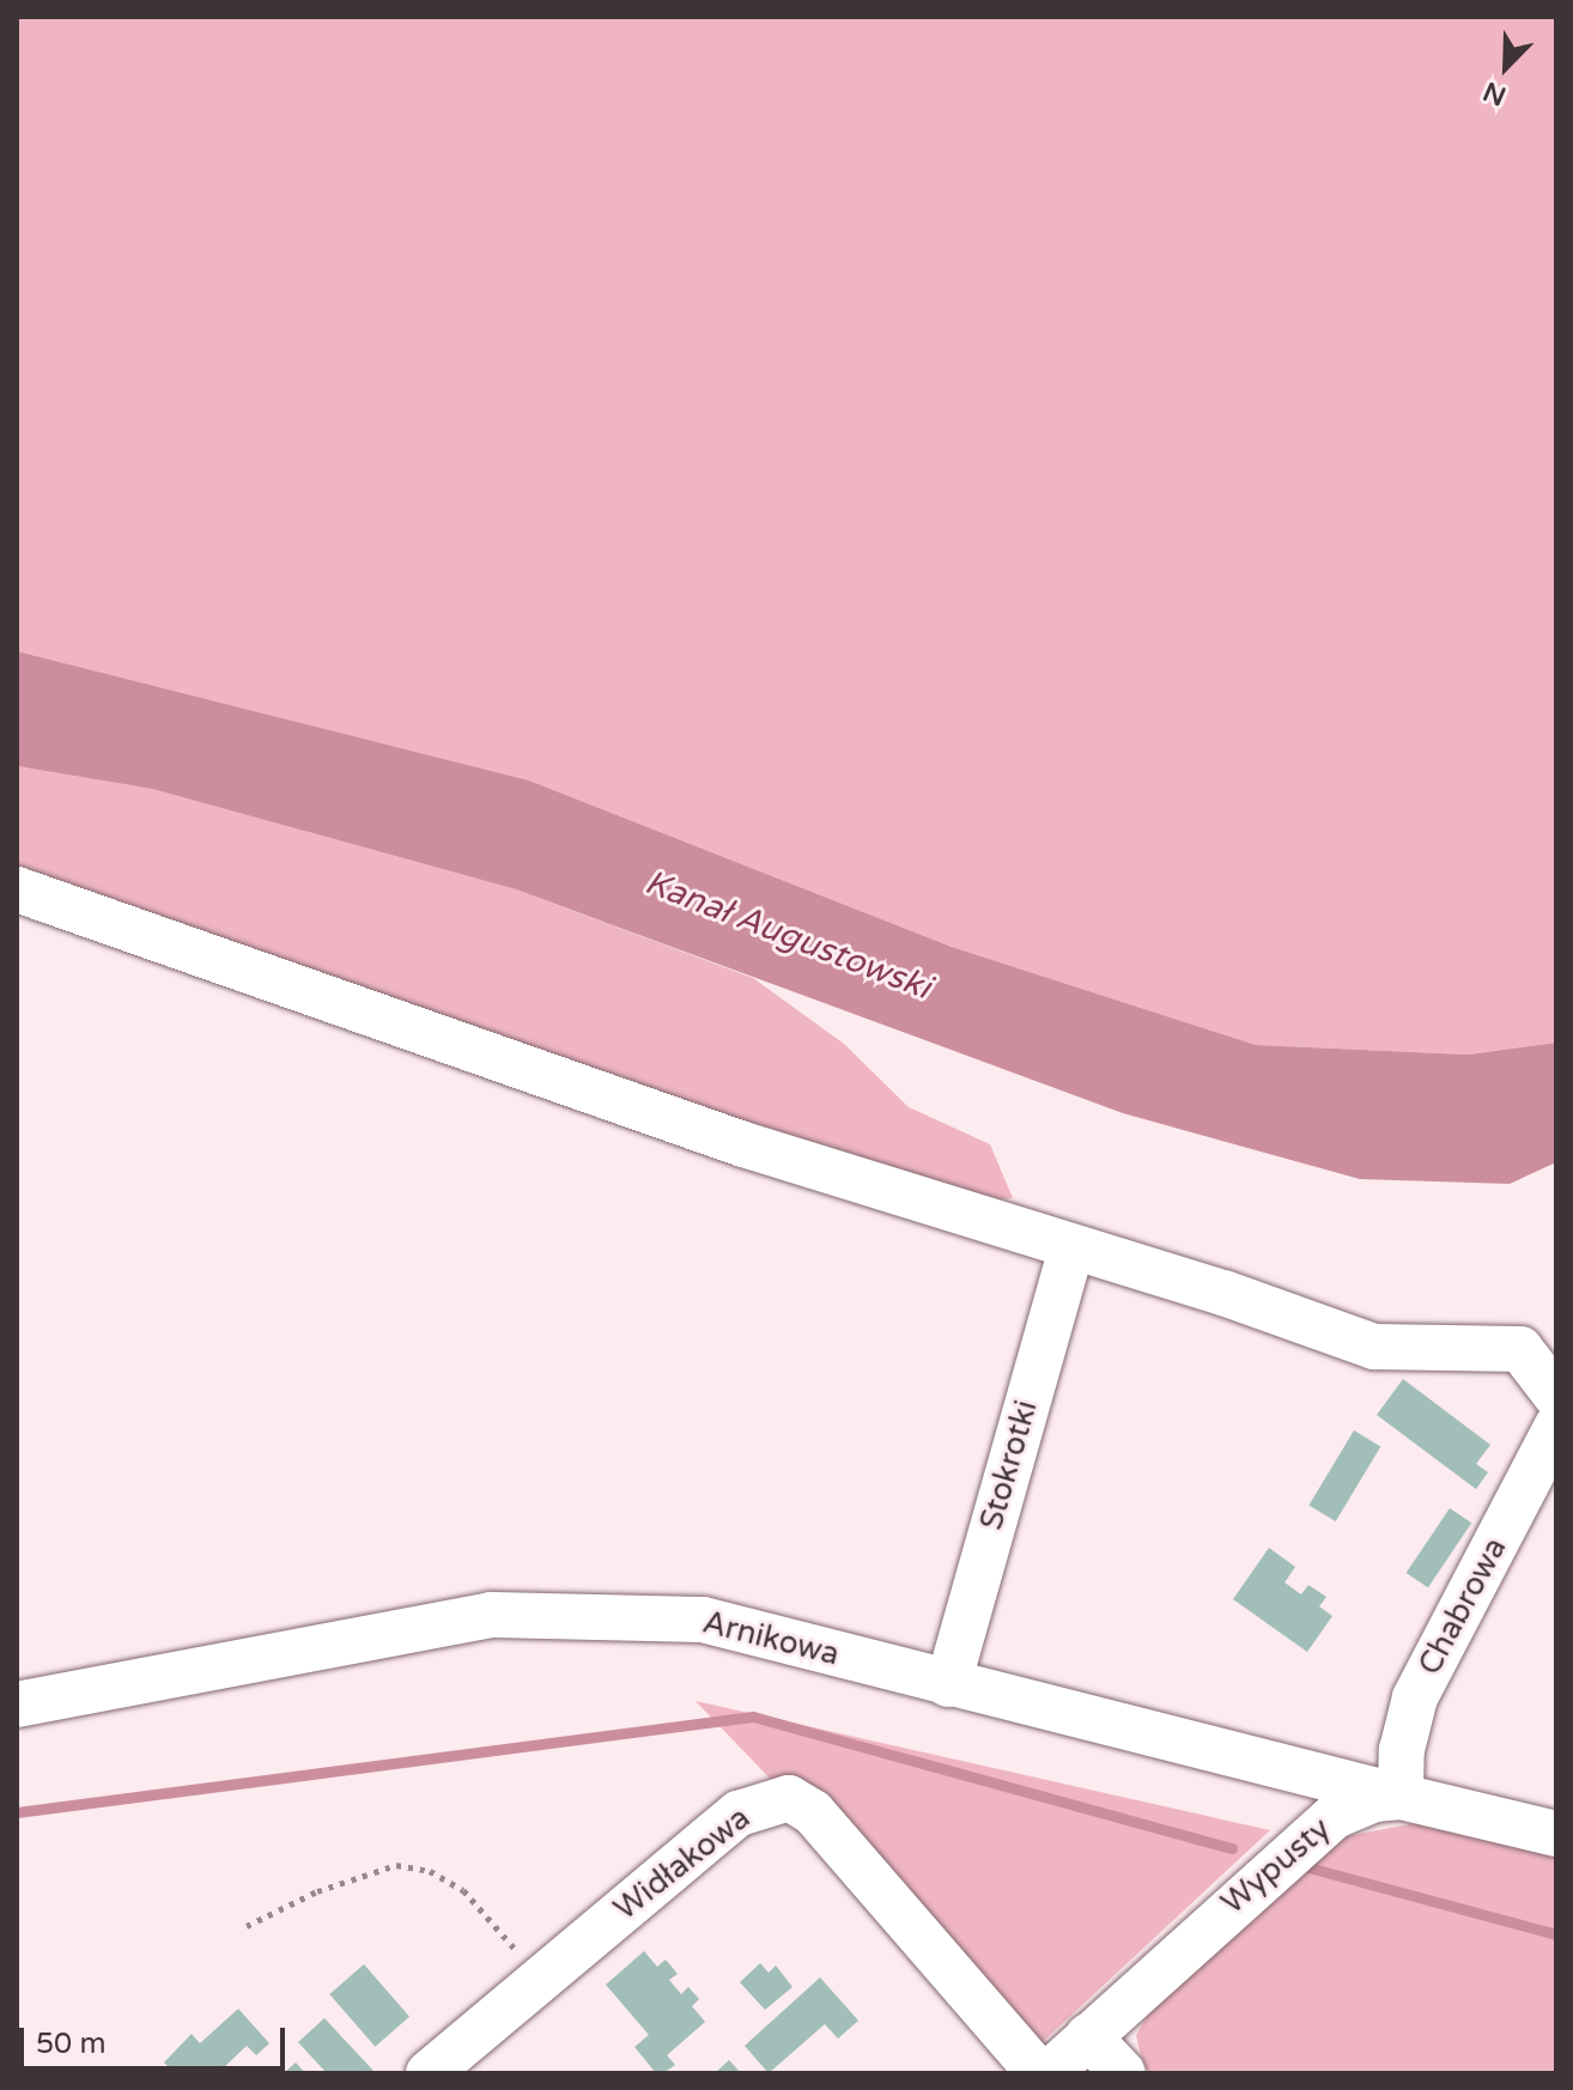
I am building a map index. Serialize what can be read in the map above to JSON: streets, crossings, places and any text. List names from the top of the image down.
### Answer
{
  "streets": {
    "street": [
      "Stokrotki",
      "Chabrowa",
      "Arnikowa",
      "Widłakowa",
      "Wypusty"
    ]
  },
  "crossings": [
    ["Stokrotki", "Arnikowa"],
    ["Chabrowa", "Arnikowa"],
    ["Chabrowa", "Wypusty"],
    ["Arnikowa", "Wypusty"]
  ],
  "water": ["Kanał Augustowski"],
  "scale_bar": "50 m",
  "north": "bottom left"
}
